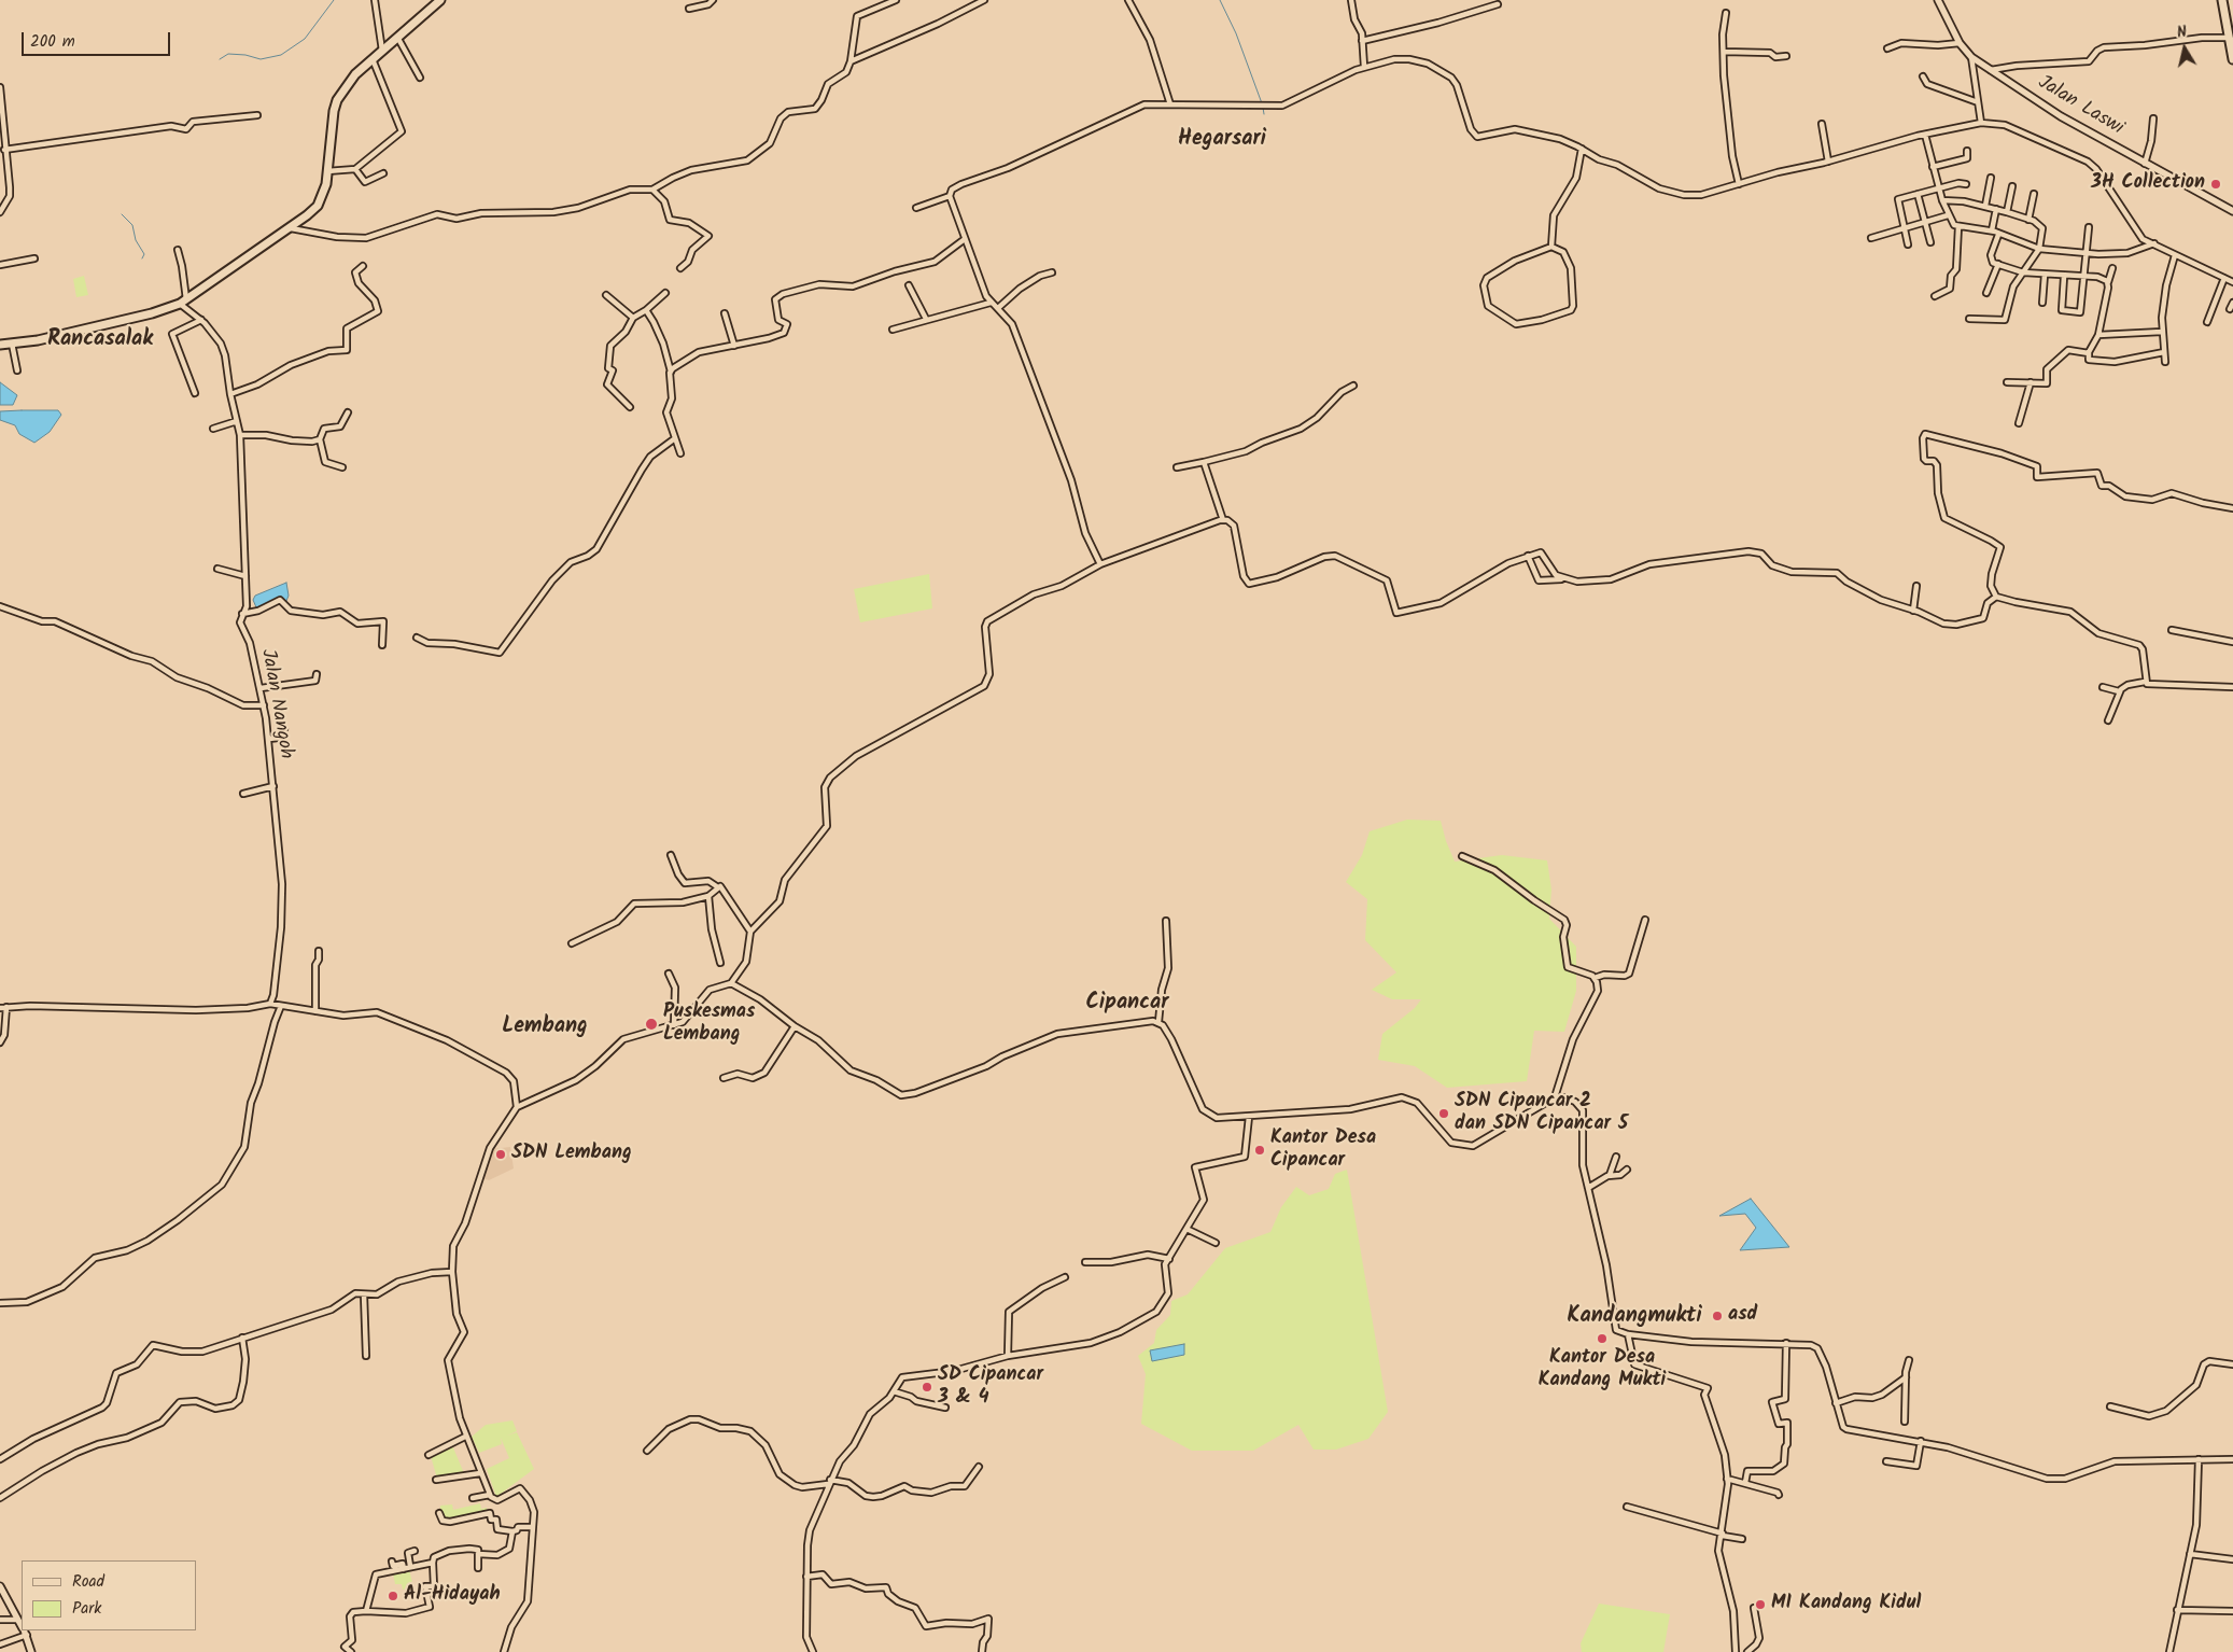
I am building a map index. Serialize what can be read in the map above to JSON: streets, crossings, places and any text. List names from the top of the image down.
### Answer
{
  "streets": {
    "street": ["Jalan Laswi", "Jalan Nangoh"]
  },
  "districts": [
    "Hegarsari",
    "Rancasalak",
    "Cipancar",
    "Lembang",
    "Kandangmukti"
  ],
  "places": [
    "3H Collection",
    "Puskesmas Lembang",
    "SDN Cipancar 2 dan SDN Cipancar 5",
    "Kantor Desa Cipancar",
    "SDN Lembang",
    "asd",
    "Kantor Desa Kandang Mukti",
    "SD Cipancar 3 & 4",
    "Al-Hidayah",
    "MI Kandang Kidul"
  ],
  "legend": ["Road", "Park"],
  "scale_bar": "200 m",
  "north": "top"
}
